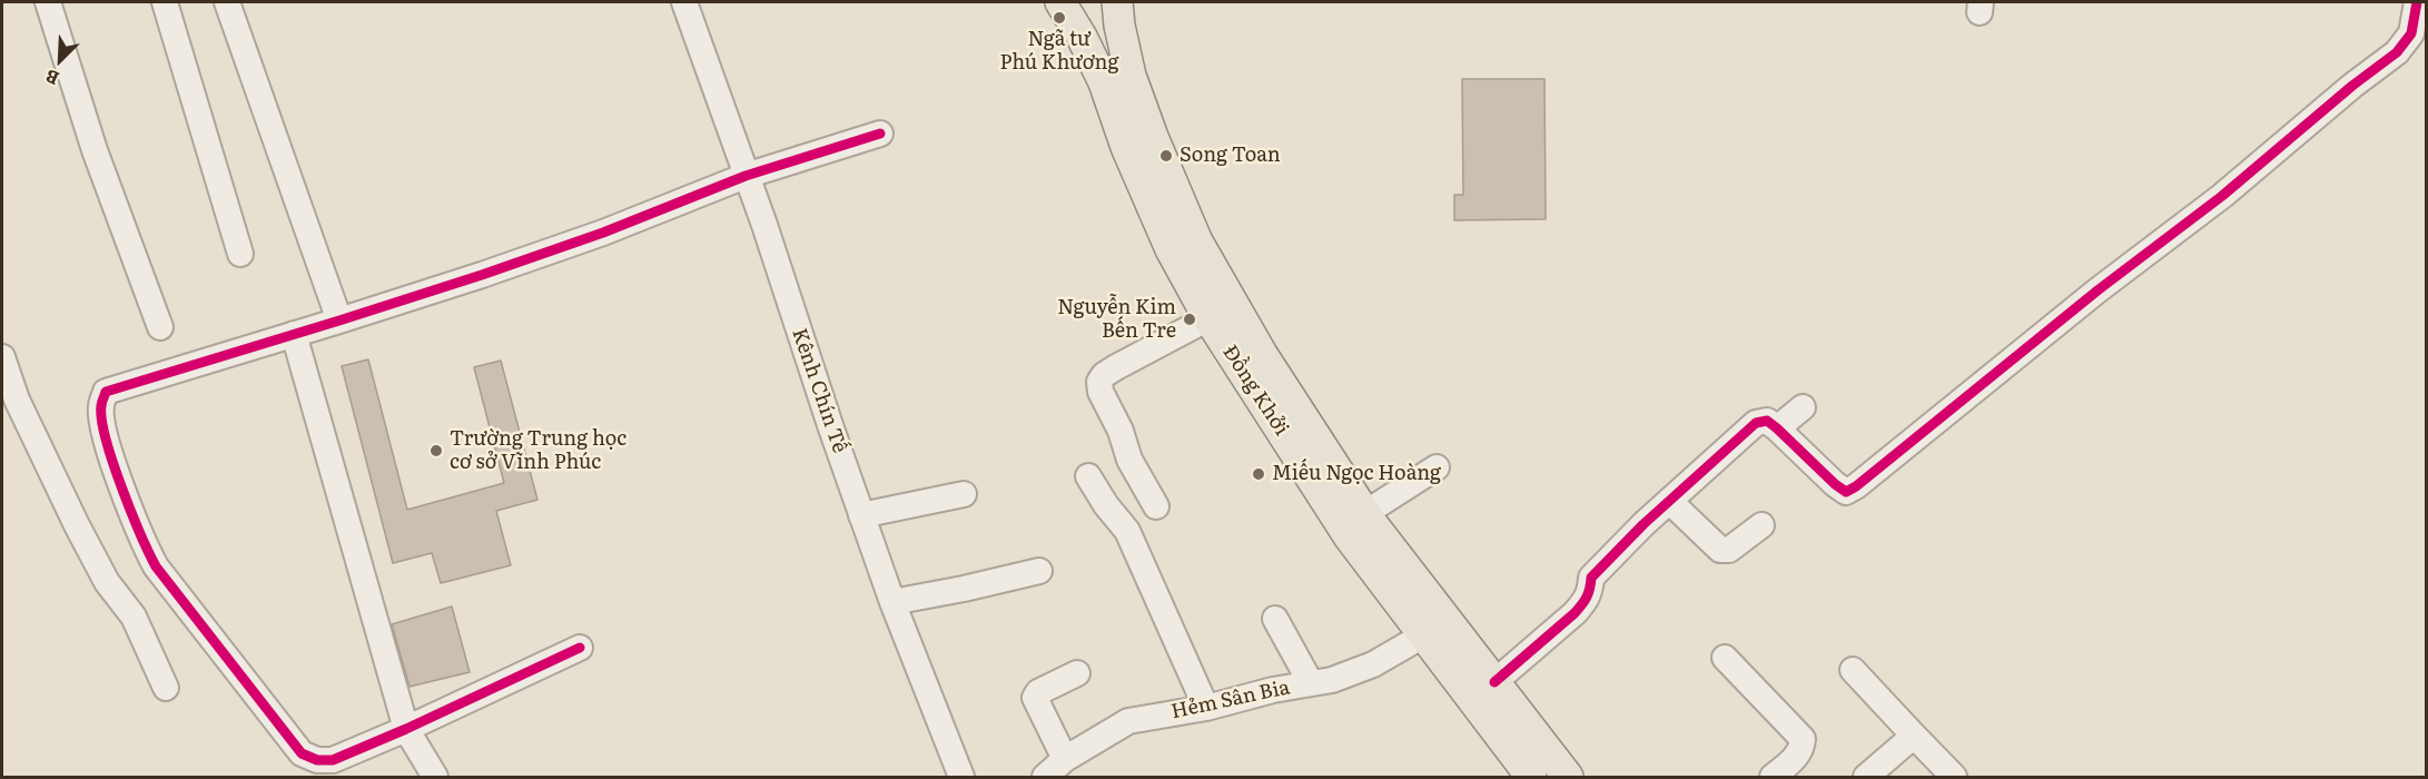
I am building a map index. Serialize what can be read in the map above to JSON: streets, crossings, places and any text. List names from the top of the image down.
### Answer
{
  "streets": {
    "main road": ["Đồng Khởi"],
    "street": ["Kênh Chín Tế", "Hẻm Sân Bia"]
  },
  "crossings": [
    ["Đồng Khởi", "Hẻm Sân Bia"]
  ],
  "places": [
    "Ngã tư Phú Khương",
    "Song Toan",
    "Nguyễn Kim Bến Tre",
    "Trường Trung học cơ sở Vĩnh Phúc",
    "Miếu Ngọc Hoàng"
  ],
  "north": "bottom left"
}
